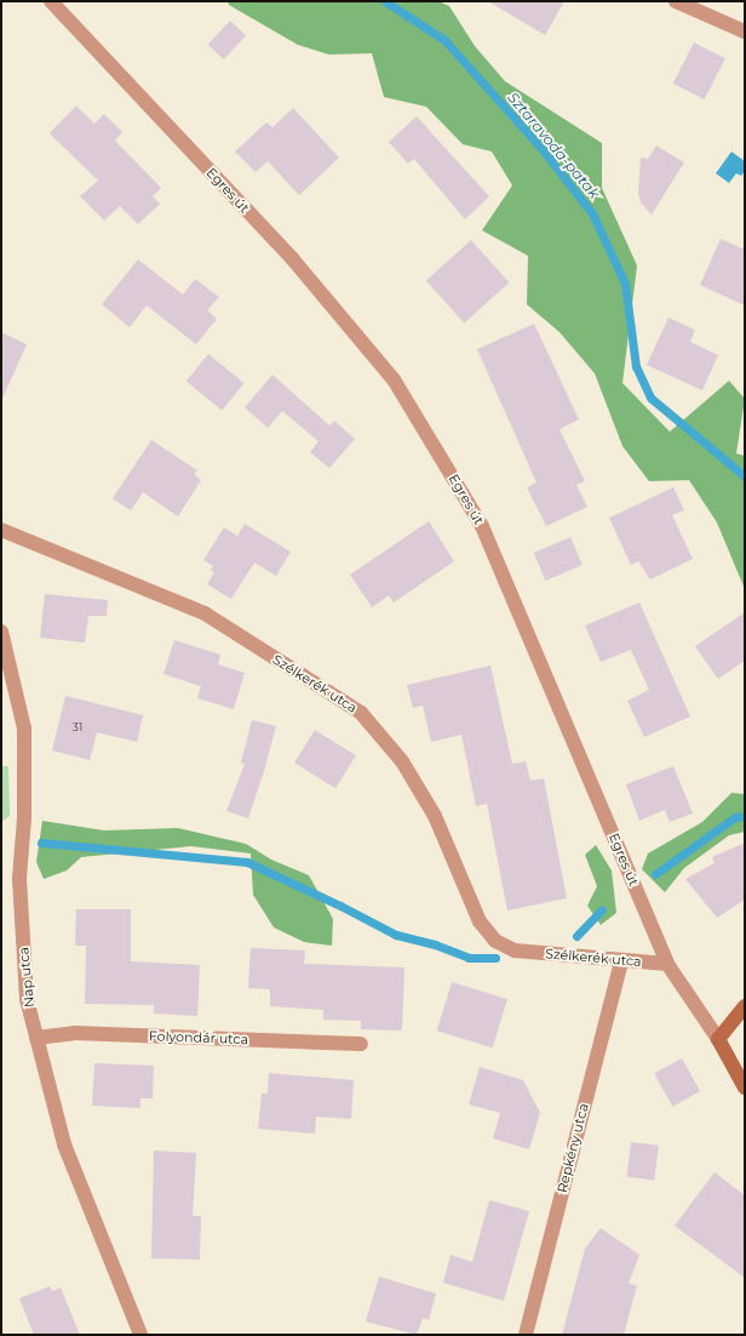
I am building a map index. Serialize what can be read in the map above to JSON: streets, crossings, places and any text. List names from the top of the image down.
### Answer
{
  "streets": {
    "street": [
      "Egres út",
      "Szélkerék utca",
      "Nap utca",
      "Folyondár utca",
      "Repkény utca"
    ]
  },
  "crossings": [
    ["Egres út", "Szélkerék utca"],
    ["Szélkerék utca", "Repkény utca"],
    ["Nap utca", "Folyondár utca"]
  ],
  "water": ["Sztaravoda-patak"],
  "house_numbers": ["31"]
}
